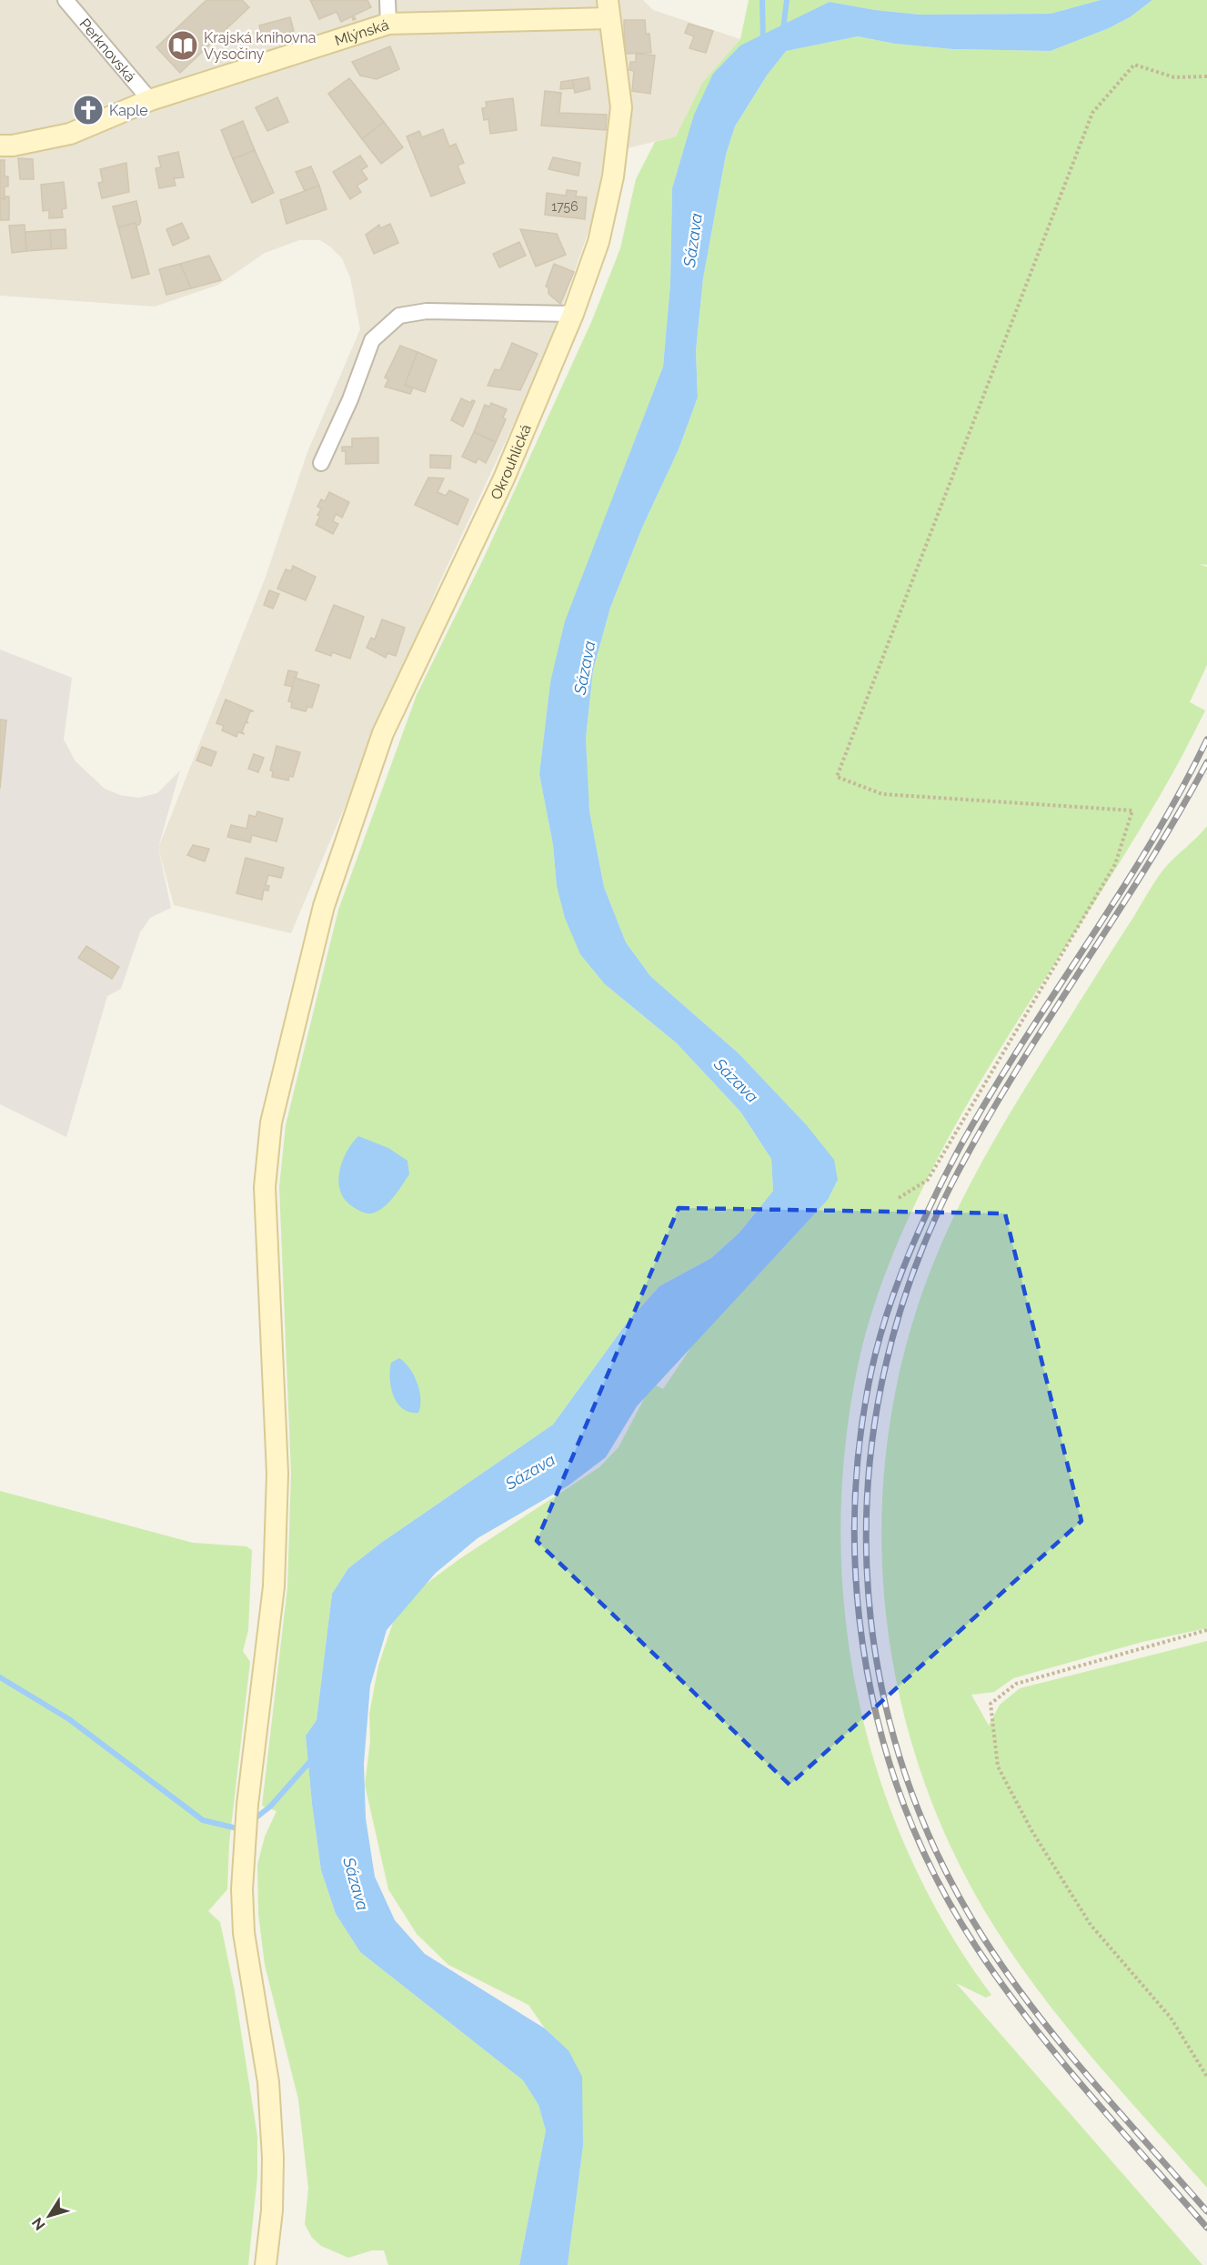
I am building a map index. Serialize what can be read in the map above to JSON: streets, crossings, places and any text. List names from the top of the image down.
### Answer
{
  "streets": {
    "main road": ["Mlýnská", "Okrouhlická"],
    "street": ["Perknovská"]
  },
  "crossings": [
    ["Mlýnská", "Perknovská"],
    ["Mlýnská", "Okrouhlická"]
  ],
  "water": ["Sázava"],
  "places": {
    "library": ["Krajská knihovna Vysočiny"],
    "church": ["Kaple"]
  },
  "house_numbers": ["1756"],
  "north": "bottom left"
}
